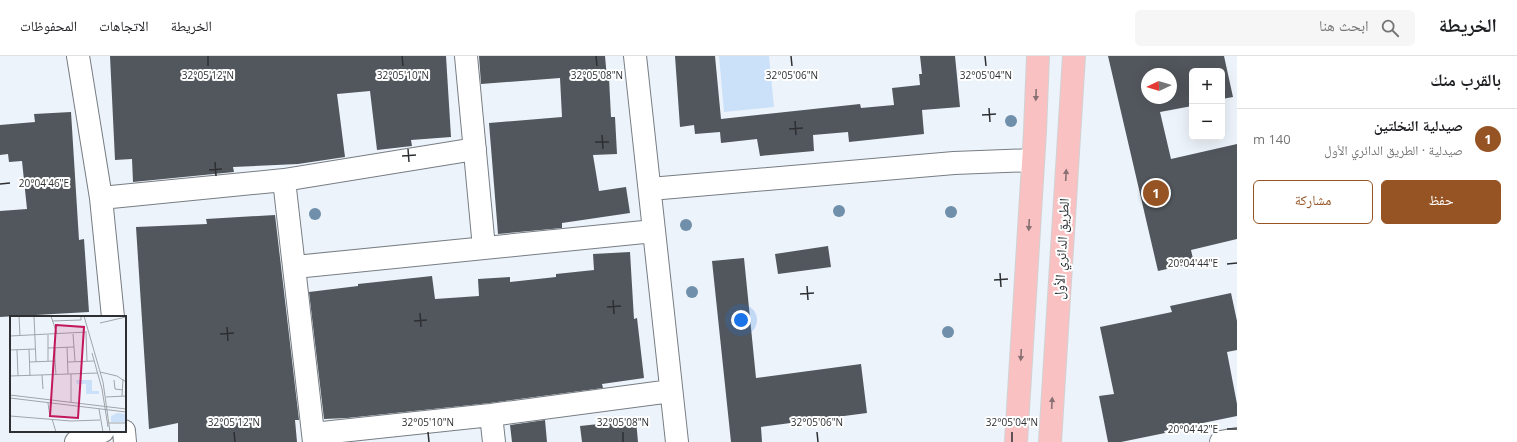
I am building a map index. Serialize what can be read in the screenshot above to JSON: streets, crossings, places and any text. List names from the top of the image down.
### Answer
{
  "streets": {
    "main road": ["الطريق الدائري الأول"]
  },
  "north": "left",
  "page": {
    "header": "الخريطة",
    "search": "ابحث هنا",
    "nav": ["الخريطة", "الاتجاهات", "المحفوظات"],
    "heading": "بالقرب منك",
    "map_buttons": ["+", "−"],
    "list": [
      {
        "mark": "1",
        "name": "صيدلية النخلتين",
        "note": "صيدلية · الطريق الدائري الأول",
        "value": "140 m"
      }
    ],
    "buttons": ["حفظ", "مشاركة"],
    "pins": "1"
  },
  "coordinates": [
    "32°05'12\"N",
    "32°05'10\"N",
    "32°05'08\"N",
    "32°05'06\"N",
    "32°05'04\"N",
    "20°04'46\"E",
    "20°04'44\"E",
    "20°04'42\"E"
  ]
}
